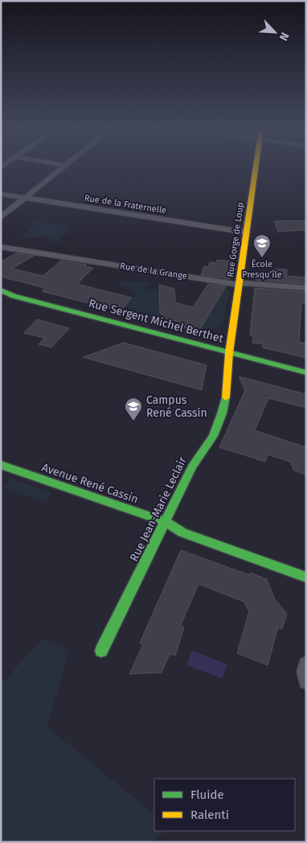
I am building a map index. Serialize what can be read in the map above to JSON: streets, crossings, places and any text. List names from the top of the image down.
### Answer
{
  "streets": {
    "street": [
      "Rue de la Fraternelle",
      "Rue Gorge de Loup",
      "Rue de la Grange",
      "Rue Sergent Michel Berthet",
      "Avenue René Cassin",
      "Rue Jean-Marie Leclair"
    ]
  },
  "crossings": [
    ["Rue de la Fraternelle", "Rue Gorge de Loup"],
    ["Rue Gorge de Loup", "Rue de la Grange"],
    ["Rue Gorge de Loup", "Rue Sergent Michel Berthet"],
    ["Rue Gorge de Loup", "Rue Jean-Marie Leclair"],
    ["Rue Sergent Michel Berthet", "Rue Jean-Marie Leclair"],
    ["Avenue René Cassin", "Rue Jean-Marie Leclair"]
  ],
  "places": {
    "school or university": ["École Presqu'île", "Campus René Cassin"]
  },
  "legend": ["Fluide", "Ralenti"],
  "north": "bottom right"
}
